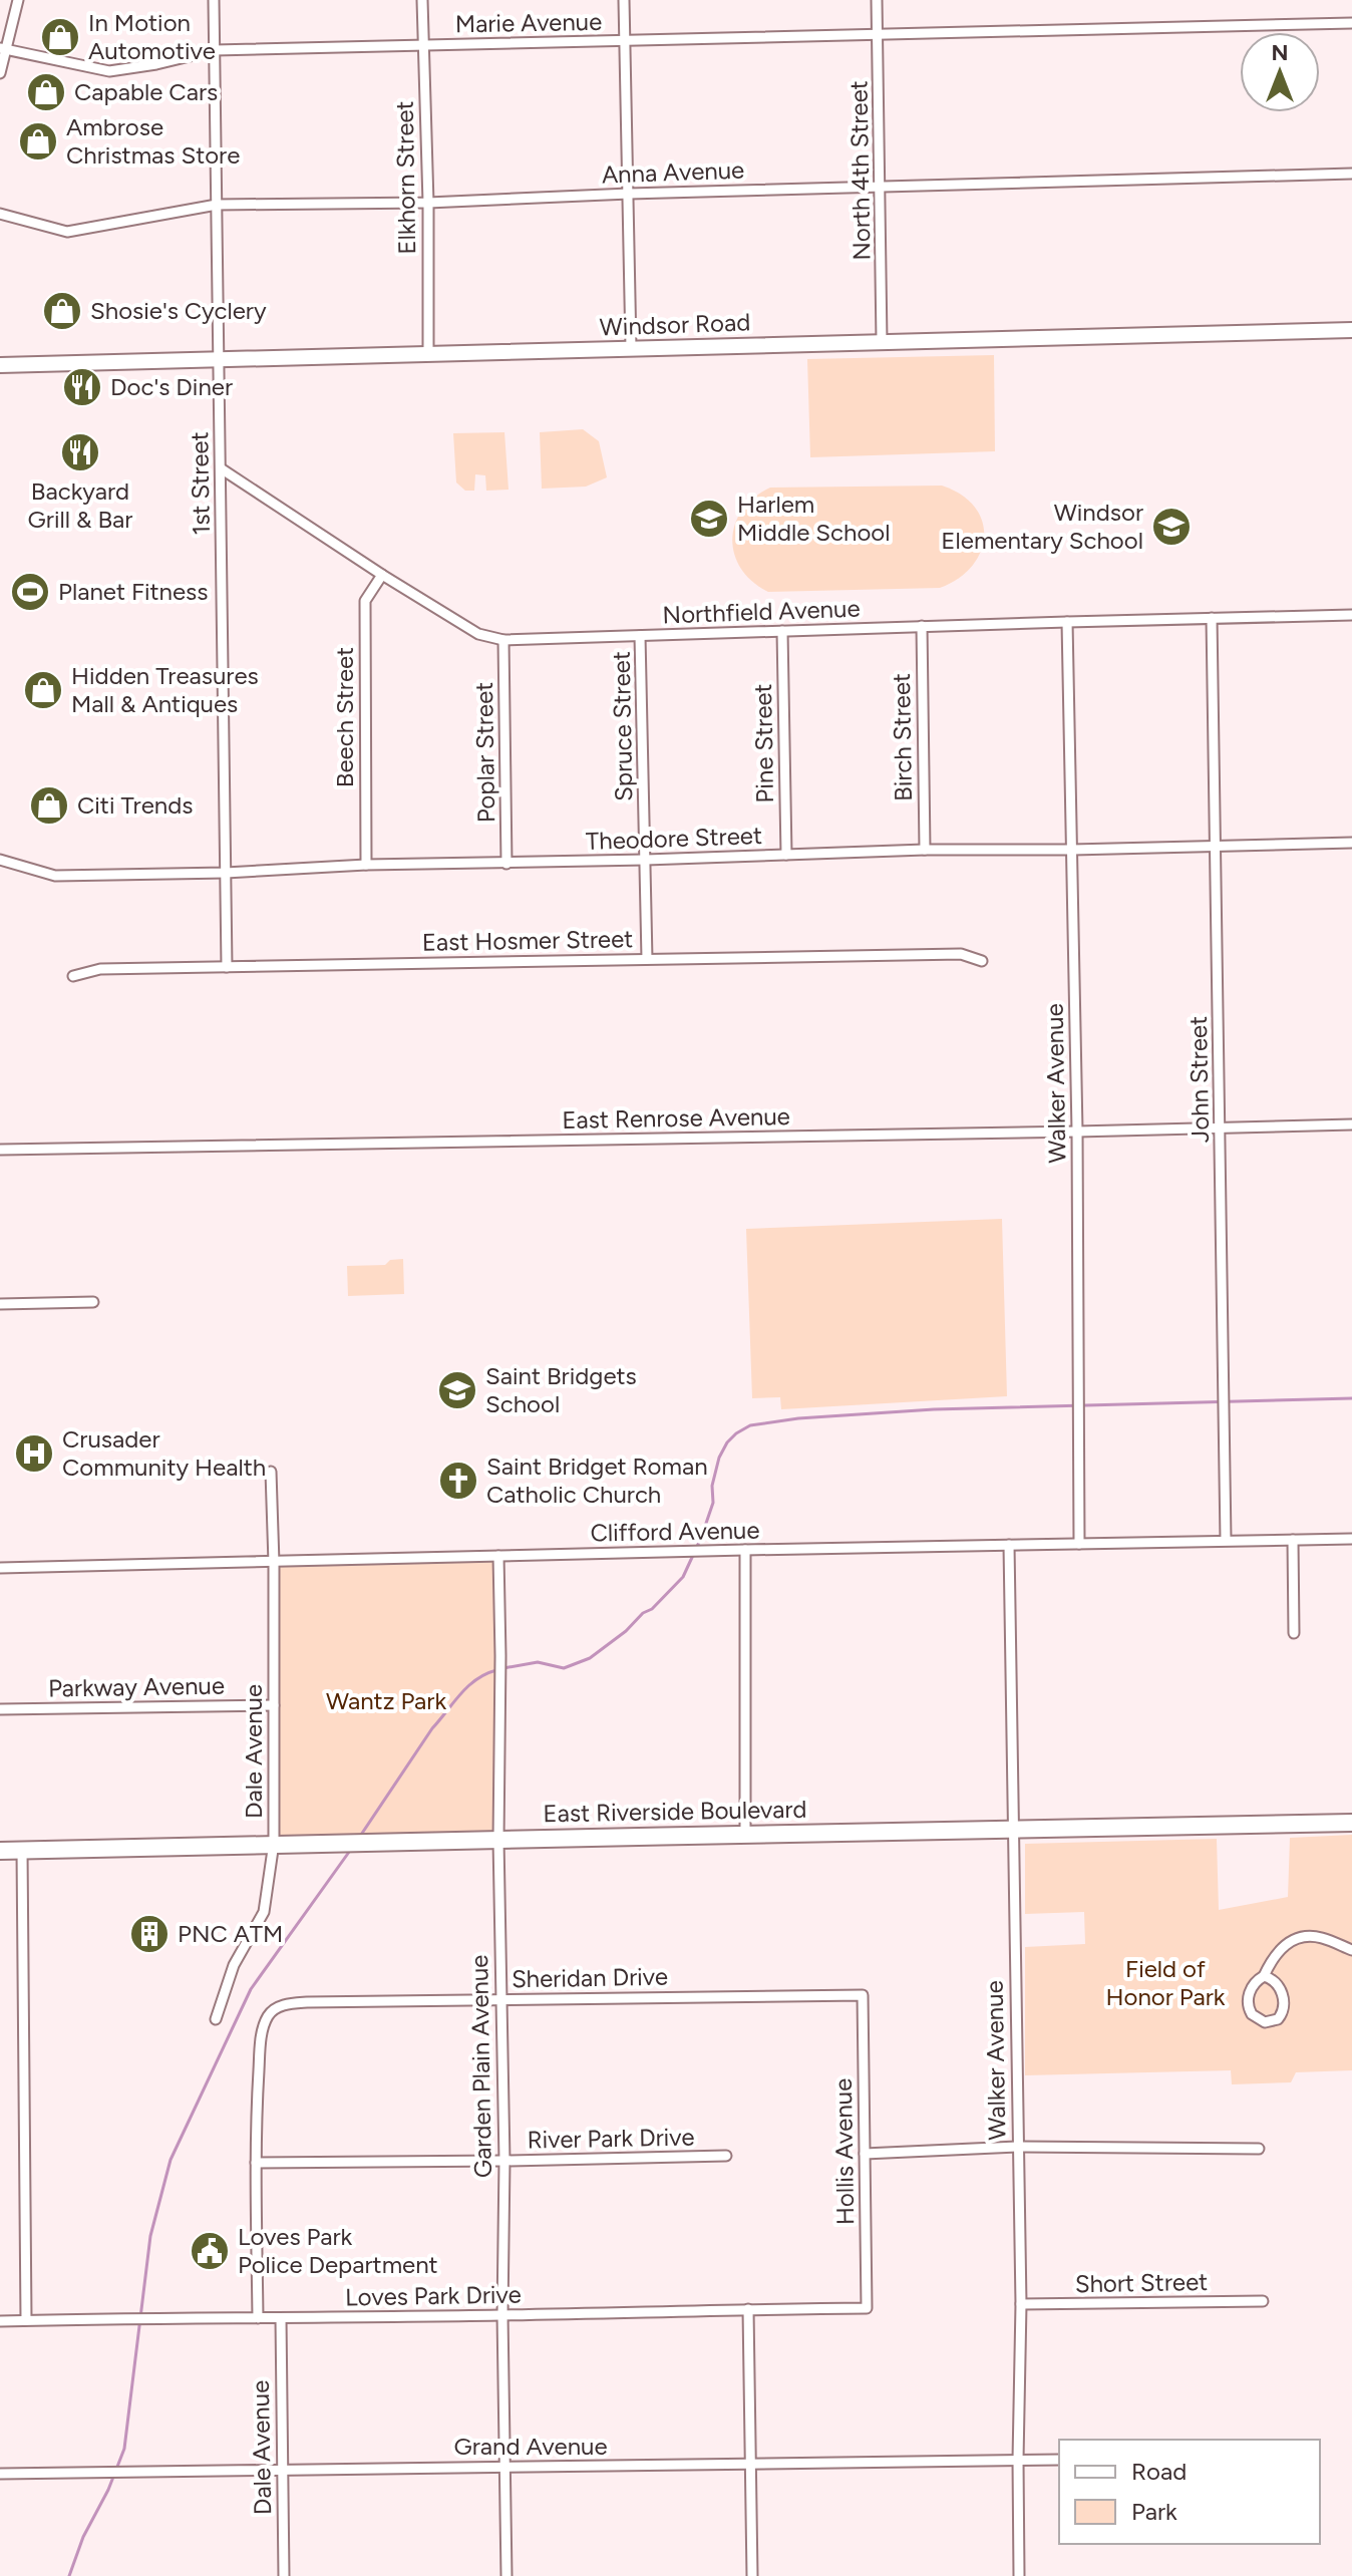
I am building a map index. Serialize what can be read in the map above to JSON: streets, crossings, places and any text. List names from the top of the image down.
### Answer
{
  "streets": {
    "main road": ["East Riverside Boulevard"],
    "street": [
      "Marie Avenue",
      "North 4th Street",
      "Anna Avenue",
      "Elkhorn Street",
      "Windsor Road",
      "1st Street",
      "Northfield Avenue",
      "Beech Street",
      "Spruce Street",
      "Birch Street",
      "Pine Street",
      "Poplar Street",
      "Theodore Street",
      "East Hosmer Street",
      "John Street",
      "Walker Avenue",
      "East Renrose Avenue",
      "Clifford Avenue",
      "Parkway Avenue",
      "Dale Avenue",
      "Sheridan Drive",
      "Garden Plain Avenue",
      "River Park Drive",
      "Hollis Avenue",
      "Short Street",
      "Loves Park Drive",
      "Grand Avenue"
    ]
  },
  "crossings": [
    ["Marie Avenue", "North 4th Street"],
    ["Marie Avenue", "Elkhorn Street"],
    ["Marie Avenue", "1st Street"],
    ["North 4th Street", "Anna Avenue"],
    ["North 4th Street", "Windsor Road"],
    ["Anna Avenue", "Elkhorn Street"],
    ["Anna Avenue", "1st Street"],
    ["Elkhorn Street", "Windsor Road"],
    ["Windsor Road", "1st Street"],
    ["1st Street", "Northfield Avenue"],
    ["1st Street", "Theodore Street"],
    ["1st Street", "East Hosmer Street"],
    ["Northfield Avenue", "Beech Street"],
    ["Northfield Avenue", "Spruce Street"],
    ["Northfield Avenue", "Birch Street"],
    ["Northfield Avenue", "Pine Street"],
    ["Northfield Avenue", "Poplar Street"],
    ["Northfield Avenue", "John Street"],
    ["Northfield Avenue", "Walker Avenue"],
    ["Beech Street", "Theodore Street"],
    ["Spruce Street", "Theodore Street"],
    ["Spruce Street", "East Hosmer Street"],
    ["Birch Street", "Theodore Street"],
    ["Pine Street", "Theodore Street"],
    ["Poplar Street", "Theodore Street"],
    ["Theodore Street", "John Street"],
    ["Theodore Street", "Walker Avenue"],
    ["John Street", "East Renrose Avenue"],
    ["John Street", "Clifford Avenue"],
    ["Walker Avenue", "East Renrose Avenue"],
    ["Walker Avenue", "Clifford Avenue"],
    ["Walker Avenue", "East Riverside Boulevard"],
    ["Walker Avenue", "Short Street"],
    ["Walker Avenue", "Grand Avenue"],
    ["Clifford Avenue", "Dale Avenue"],
    ["Clifford Avenue", "Garden Plain Avenue"],
    ["Parkway Avenue", "Dale Avenue"],
    ["Dale Avenue", "East Riverside Boulevard"],
    ["Dale Avenue", "Loves Park Drive"],
    ["Dale Avenue", "Grand Avenue"],
    ["East Riverside Boulevard", "Garden Plain Avenue"],
    ["Sheridan Drive", "Garden Plain Avenue"],
    ["Sheridan Drive", "River Park Drive"],
    ["Sheridan Drive", "Hollis Avenue"],
    ["Garden Plain Avenue", "River Park Drive"],
    ["Garden Plain Avenue", "Loves Park Drive"],
    ["Garden Plain Avenue", "Grand Avenue"],
    ["Hollis Avenue", "Loves Park Drive"]
  ],
  "parks": ["Wantz Park", "Field of Honor Park"],
  "places": {
    "shop": [
      "In Motion Automotive",
      "Capable Cars",
      "Ambrose Christmas Store",
      "Shosie's Cyclery",
      "Hidden Treasures Mall & Antiques",
      "Citi Trends"
    ],
    "restaurant": ["Doc's Diner", "Backyard Grill & Bar"],
    "school or university": ["Harlem Middle School", "Windsor Elementary School", "Saint Bridgets School"],
    "sports": ["Planet Fitness"],
    "hospital": ["Crusader Community Health"],
    "church": ["Saint Bridget Roman Catholic Church"],
    "building": ["PNC ATM"],
    "public building": ["Loves Park Police Department"]
  },
  "legend": ["Road", "Park"],
  "north": "top"
}
